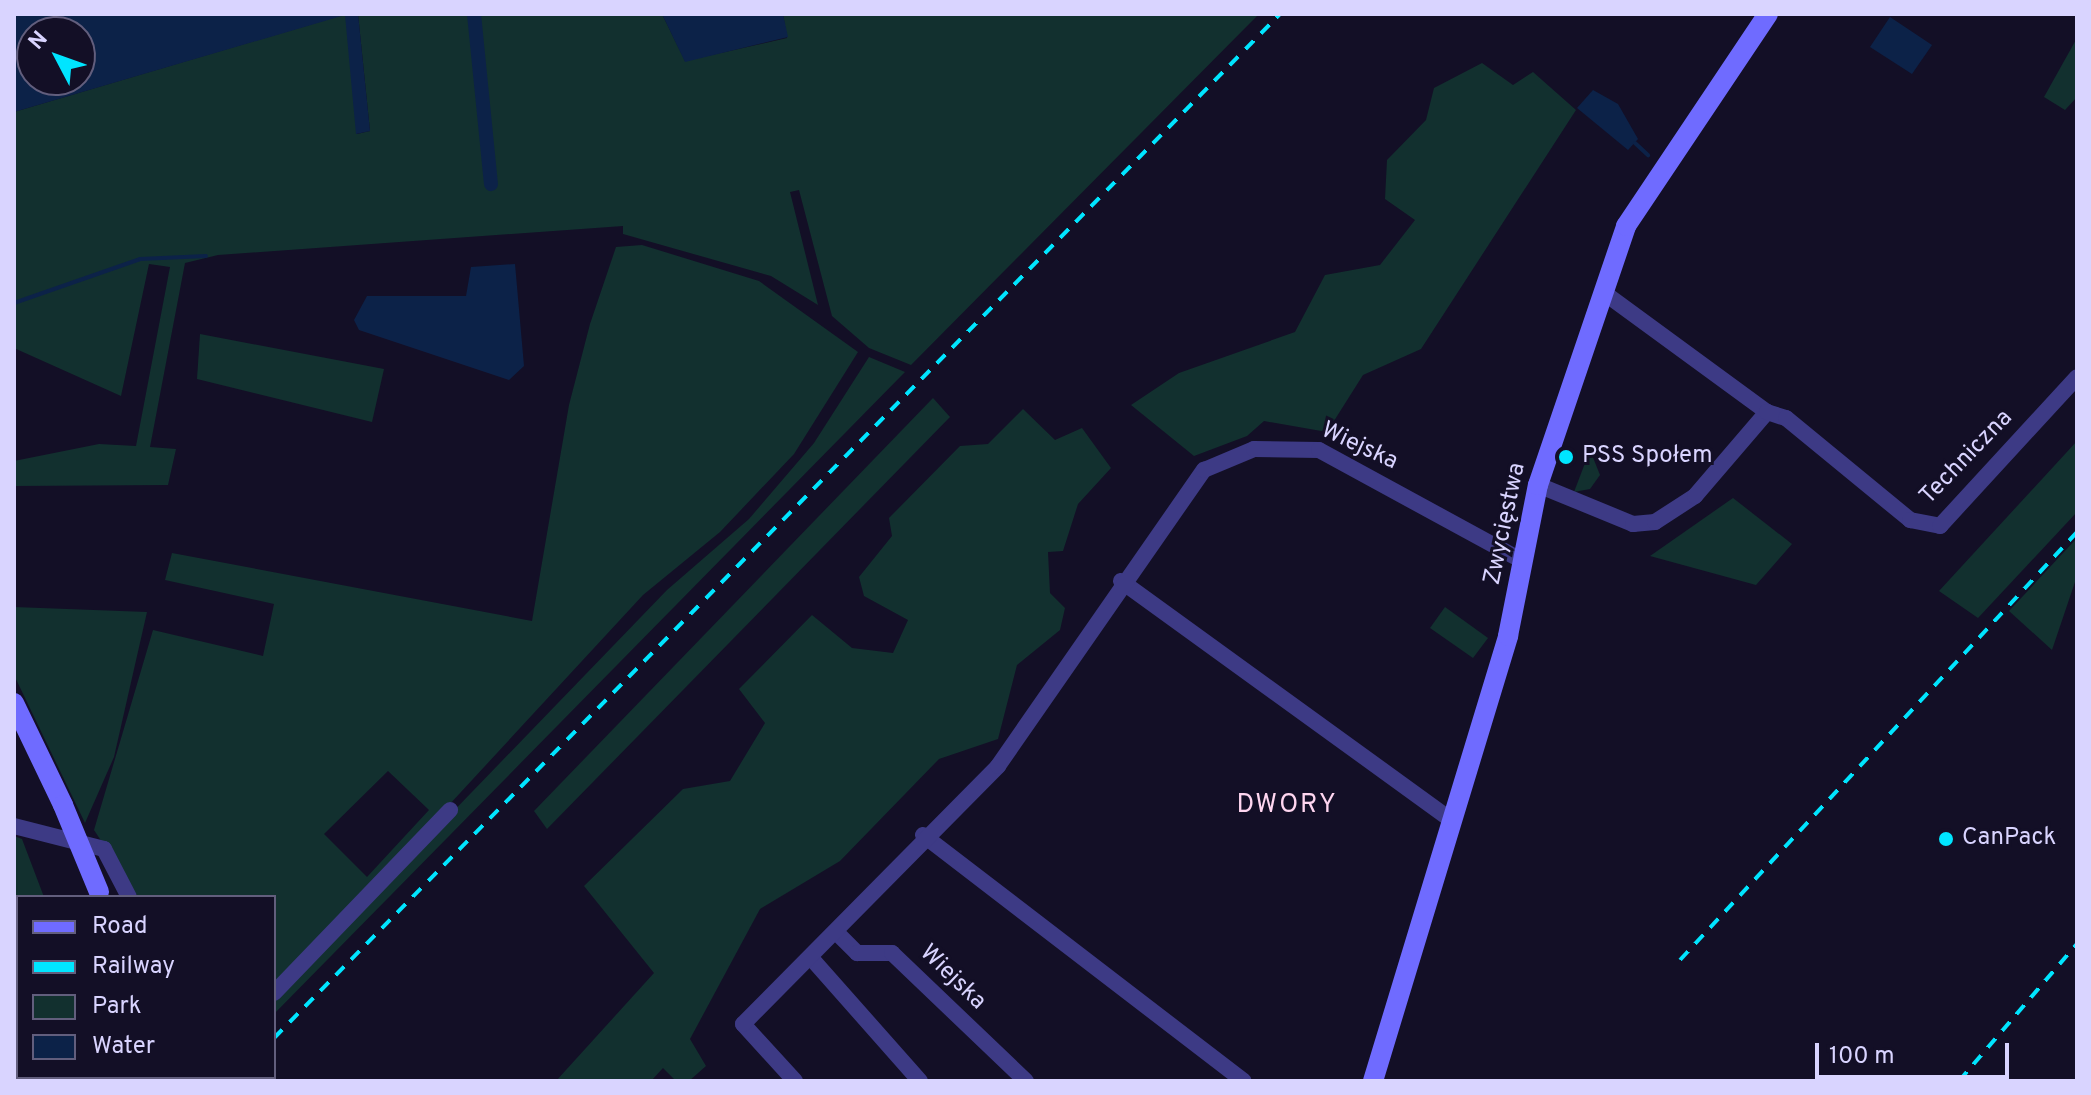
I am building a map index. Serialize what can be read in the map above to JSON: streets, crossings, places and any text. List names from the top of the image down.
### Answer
{
  "streets": {
    "street": ["Wiejska", "Techniczna", "Zwycięstwa"]
  },
  "crossings": [
    ["Wiejska", "Zwycięstwa"],
    ["Techniczna", "Zwycięstwa"]
  ],
  "districts": ["DWORY"],
  "places": ["PSS Społem", "CanPack"],
  "legend": [
    "Road",
    "Railway",
    "Park",
    "Water"
  ],
  "scale_bar": "100 m",
  "north": "top left"
}
